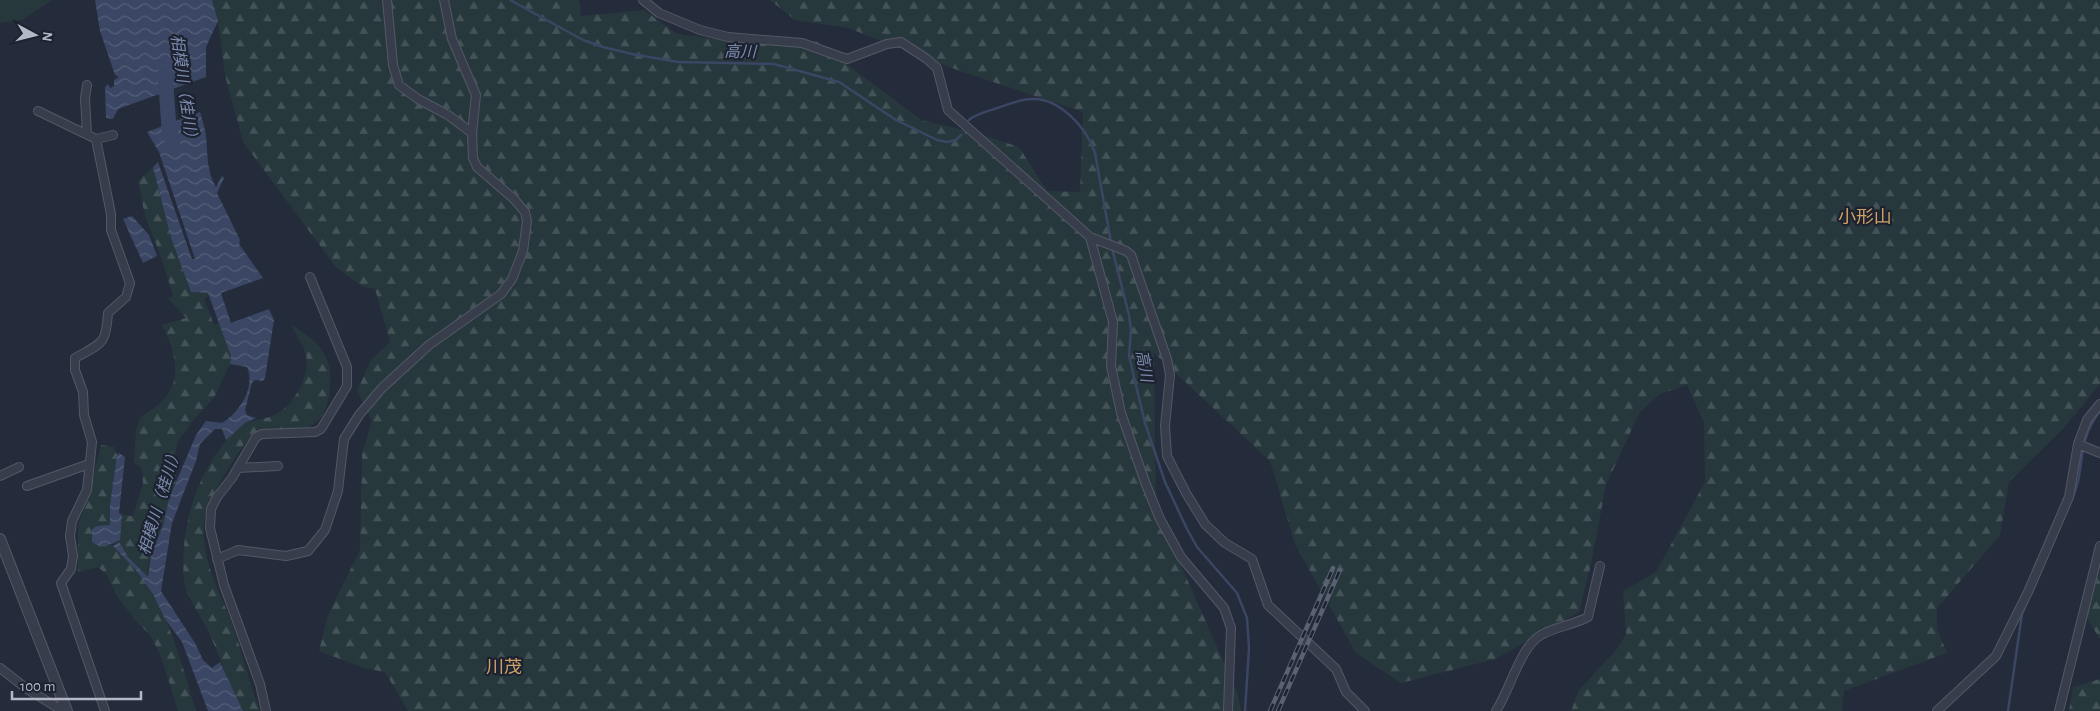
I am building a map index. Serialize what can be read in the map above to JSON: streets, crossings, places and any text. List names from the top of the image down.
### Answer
{
  "districts": ["小形山", "川茂"],
  "water": ["高川", "相模川（桂川）"],
  "scale_bar": "100 m",
  "north": "right"
}
